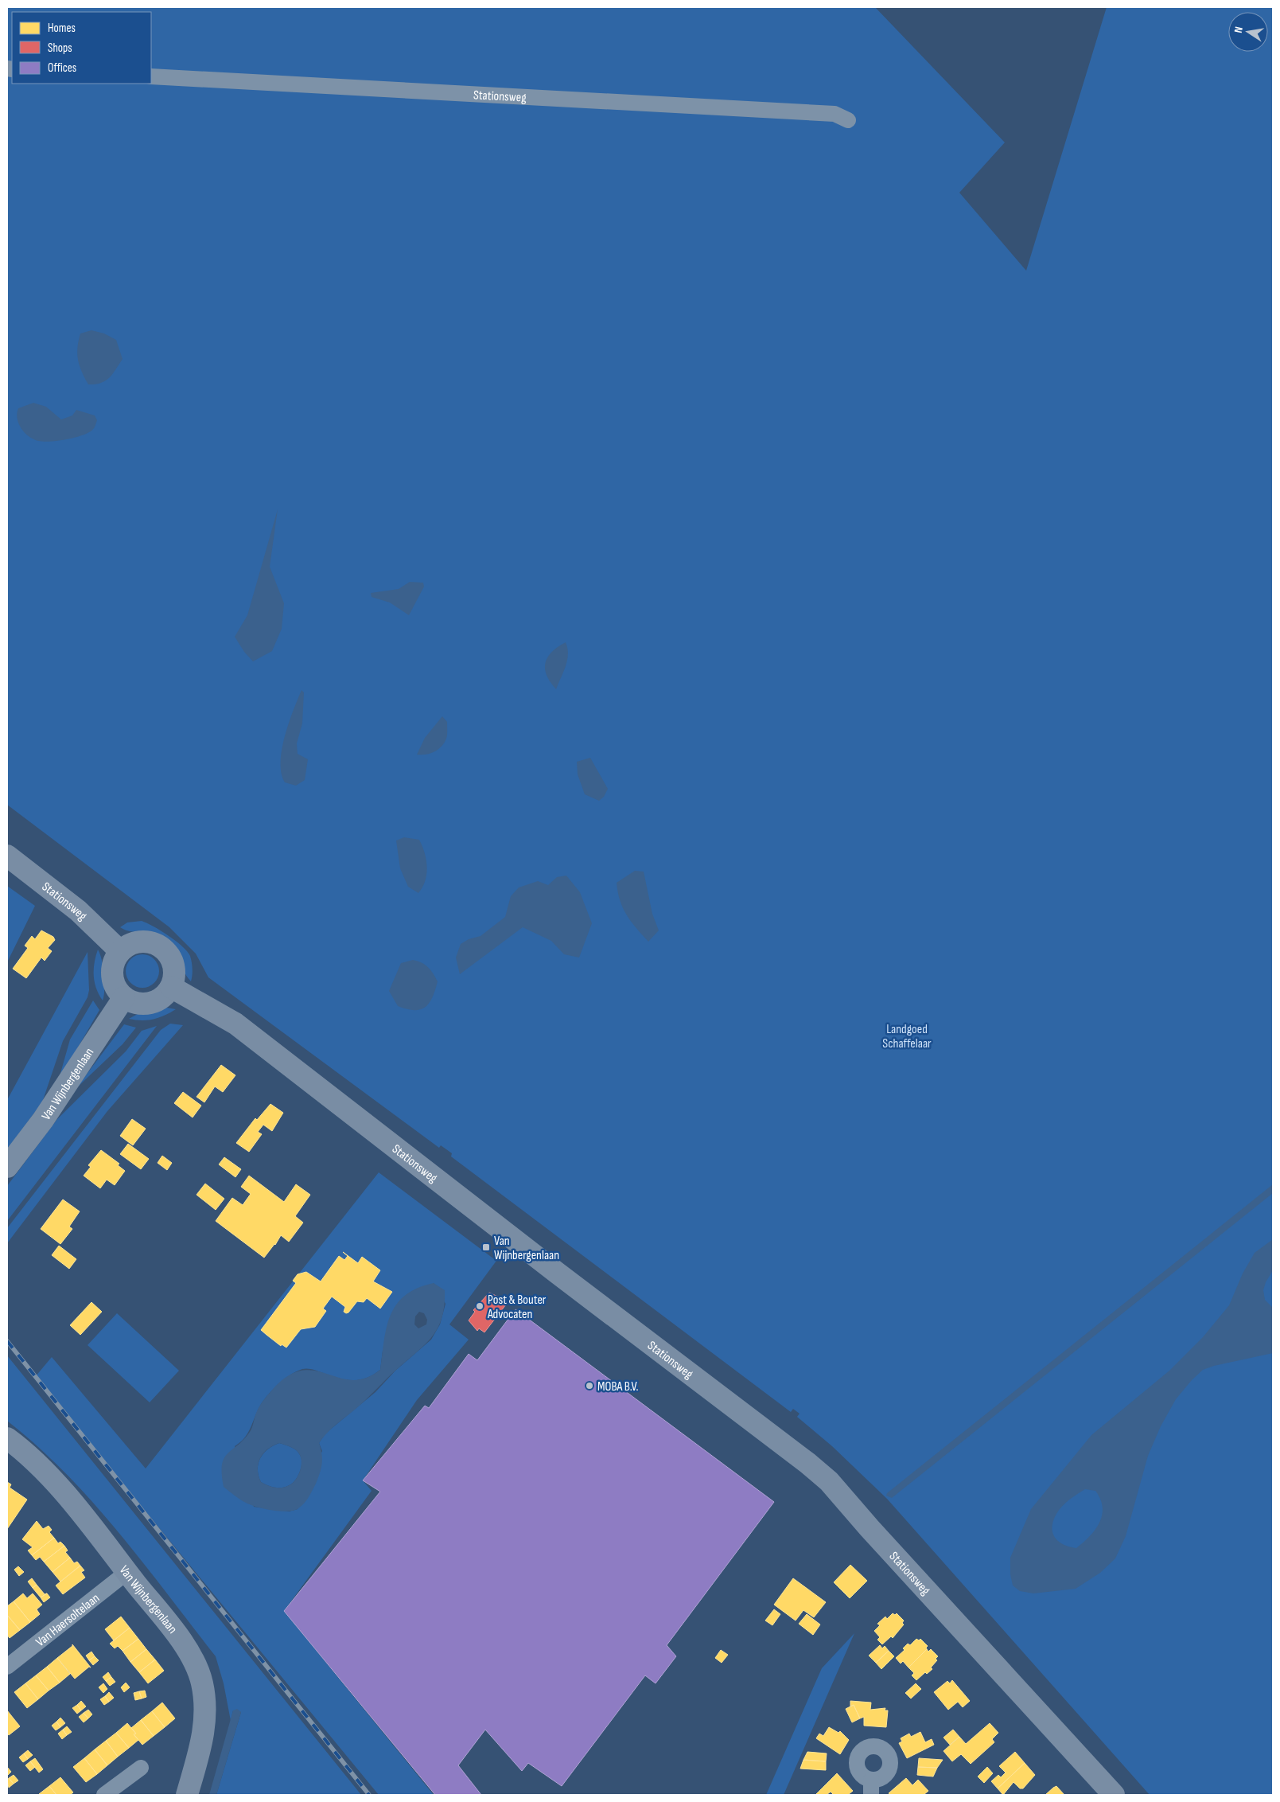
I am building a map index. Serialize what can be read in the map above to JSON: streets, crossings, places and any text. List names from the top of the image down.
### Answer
{
  "streets": {
    "main road": ["Stationsweg", "Van Wijnbergenlaan"],
    "street": ["Van Haersoltelaan"]
  },
  "crossings": [
    ["Stationsweg", "Van Wijnbergenlaan"],
    ["Van Wijnbergenlaan", "Van Haersoltelaan"]
  ],
  "parks": ["Landgoed Schaffelaar"],
  "places": {
    "transit": ["Van Wijnbergenlaan"],
    "other": ["Post & Bouter Advocaten", "MOBA B.V."]
  },
  "legend": ["Homes", "Shops", "Offices"],
  "north": "left"
}
